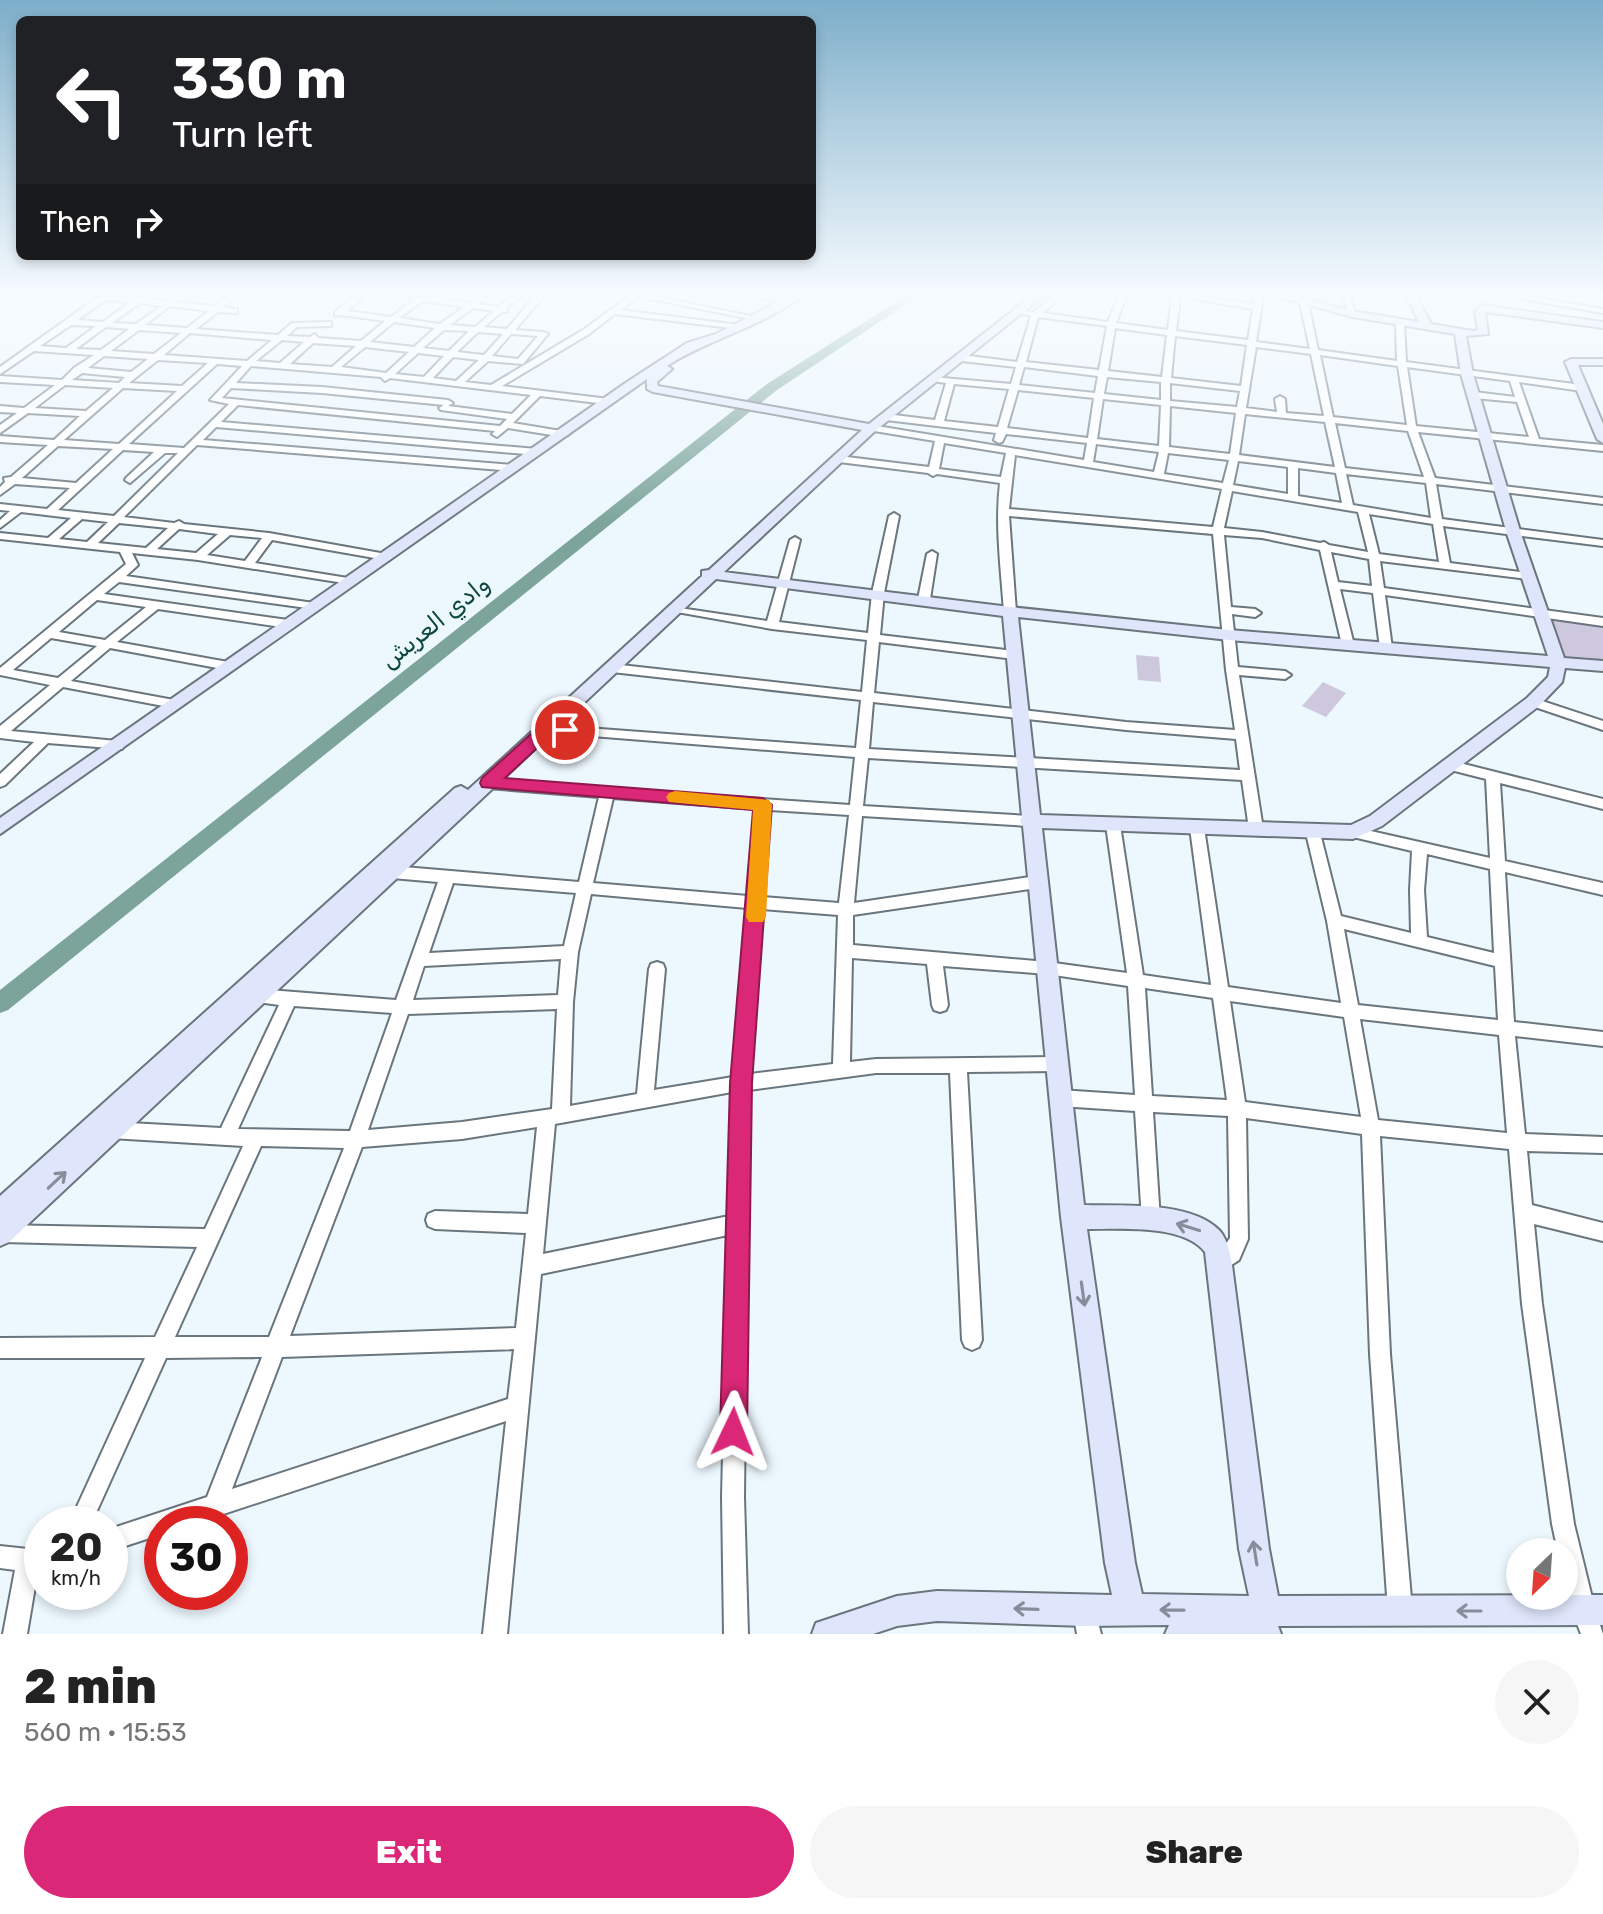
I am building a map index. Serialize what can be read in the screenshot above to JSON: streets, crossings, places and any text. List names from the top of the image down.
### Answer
{
  "water": ["وادي العريش"],
  "north": "bottom left",
  "page": {
    "turn": ["330 m", "Turn left"],
    "then": "Then",
    "speed": "20 km/h",
    "limit": "30",
    "heading": ["2 min", "560 m · 15:53"],
    "buttons": ["Exit", "Share"]
  }
}
